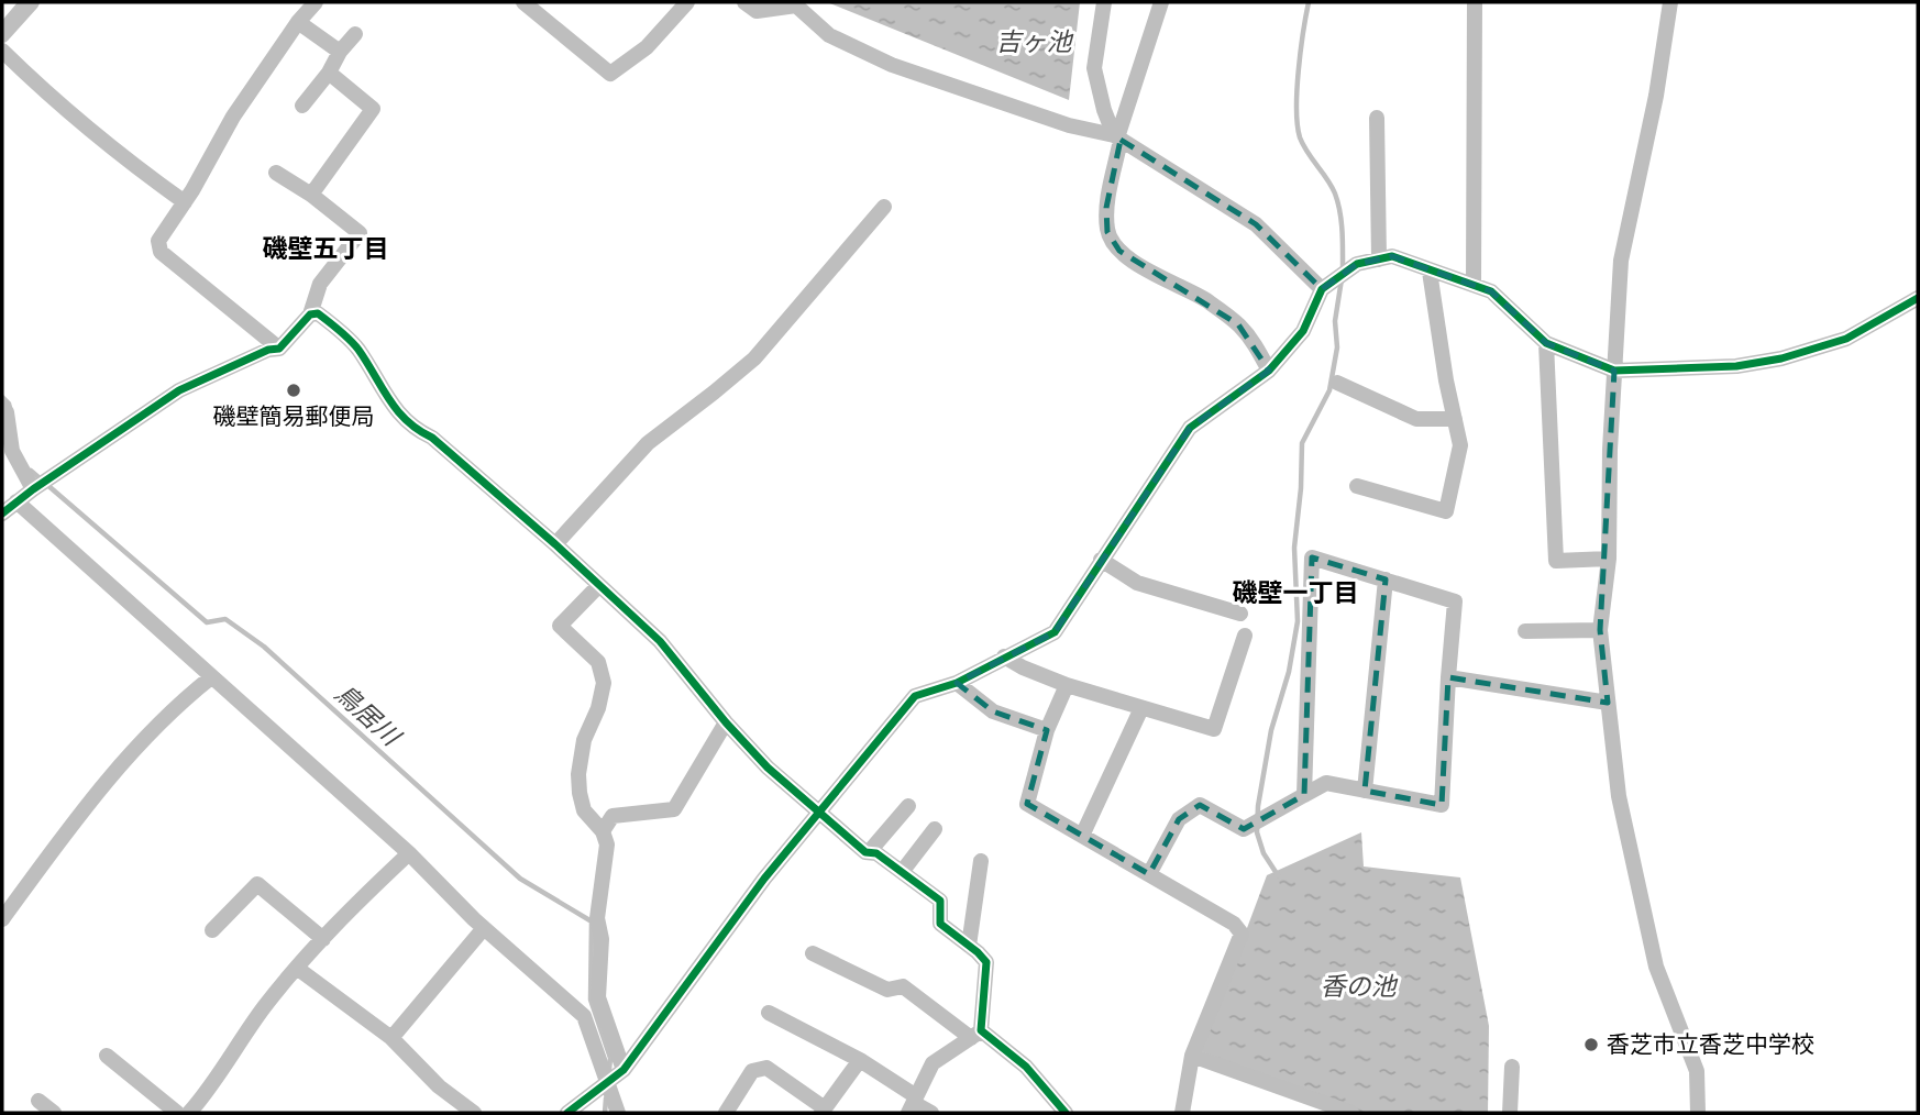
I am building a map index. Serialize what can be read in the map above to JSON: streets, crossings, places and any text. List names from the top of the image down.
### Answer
{
  "districts": ["磯壁五丁目", "磯壁一丁目"],
  "water": ["吉ヶ池", "鳥居川", "香の池"],
  "places": ["磯壁簡易郵便局", "香芝市立香芝中学校"]
}
